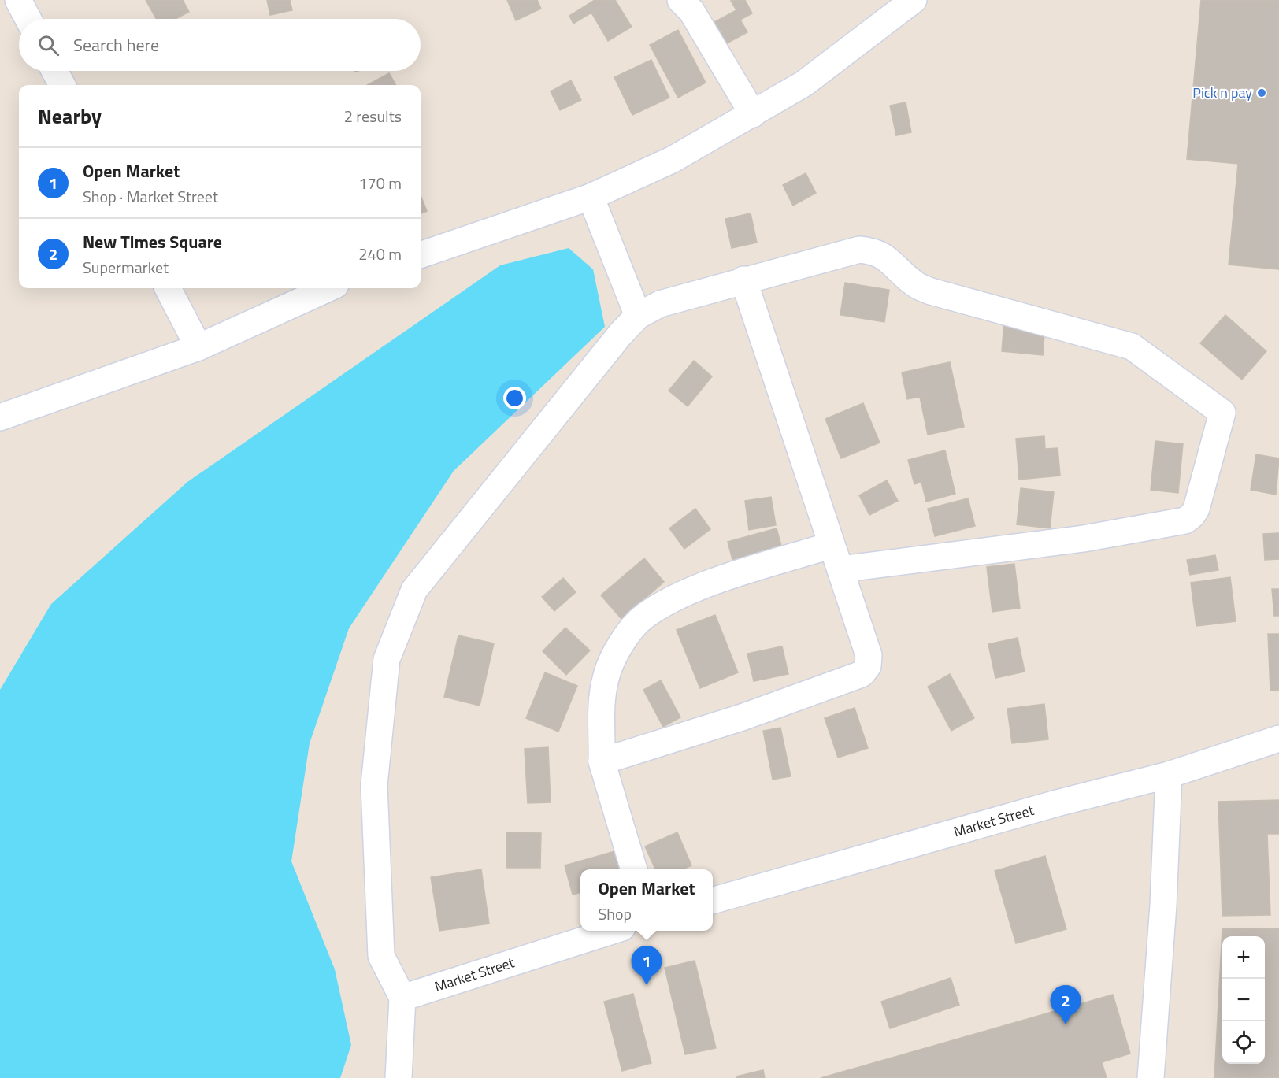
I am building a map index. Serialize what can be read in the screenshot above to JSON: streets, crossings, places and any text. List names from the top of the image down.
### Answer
{
  "streets": {
    "street": ["Market Street"]
  },
  "places": ["Pick n pay"],
  "page": {
    "search": "Search here",
    "heading": ["Nearby", "2 results"],
    "list": [
      {
        "mark": "1",
        "name": "Open Market",
        "note": "Shop · Market Street",
        "value": "170 m"
      },
      {
        "mark": "2",
        "name": "New Times Square",
        "note": "Supermarket",
        "value": "240 m"
      }
    ],
    "popup": ["Open Market", "Shop"],
    "map_buttons": ["+", "−"],
    "pins": ["1", "2"]
  }
}
